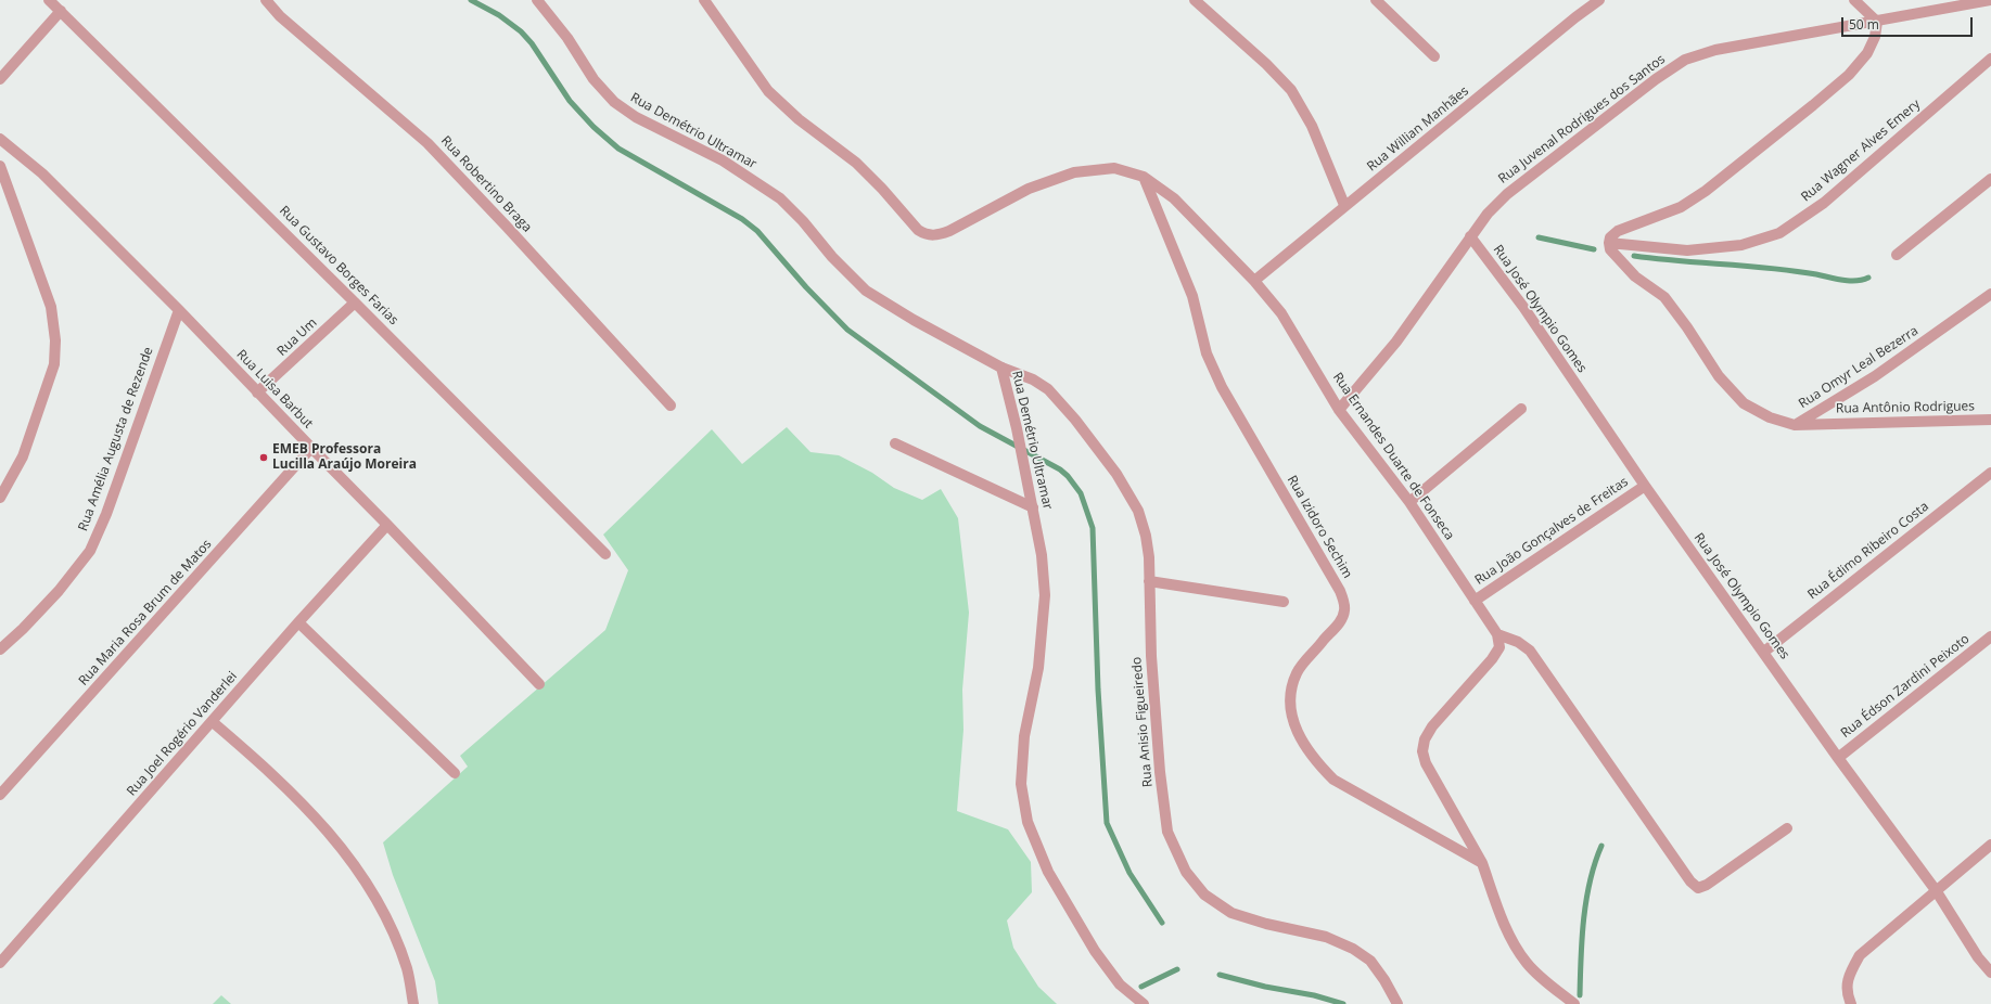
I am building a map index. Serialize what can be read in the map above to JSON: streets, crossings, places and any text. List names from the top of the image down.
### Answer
{
  "streets": {
    "street": [
      "Rua Juvenal Rodrigues dos Santos",
      "Rua Willian Manhães",
      "Rua Demétrio Ultramar",
      "Rua Wagner Alves Emery",
      "Rua Robertino Braga",
      "Rua Gustavo Borges Farias",
      "Rua José Olympio Gomes",
      "Rua Um",
      "Rua Omyr Leal Bezerra",
      "Rua Luisa Barbut",
      "Rua Antônio Rodrigues",
      "Rua Amélia Augusta de Rezende",
      "Rua Ernandes Duarte de Fonseca",
      "Rua Izidoro Sechim",
      "Rua João Gonçalves de Freitas",
      "Rua Édimo Ribeiro Costa",
      "Rua Maria Rosa Brum de Matos",
      "Rua Édson Zardini Peixoto",
      "Rua Anisio Figueiredo",
      "Rua Joel Rogério Vanderlei"
    ]
  },
  "crossings": [
    ["Rua Juvenal Rodrigues dos Santos", "Rua José Olympio Gomes"],
    ["Rua Juvenal Rodrigues dos Santos", "Rua Ernandes Duarte de Fonseca"],
    ["Rua Willian Manhães", "Rua Ernandes Duarte de Fonseca"],
    ["Rua Demétrio Ultramar", "Rua Anisio Figueiredo"],
    ["Rua Wagner Alves Emery", "Rua Omyr Leal Bezerra"],
    ["Rua Gustavo Borges Farias", "Rua Um"],
    ["Rua José Olympio Gomes", "Rua João Gonçalves de Freitas"],
    ["Rua José Olympio Gomes", "Rua Édimo Ribeiro Costa"],
    ["Rua José Olympio Gomes", "Rua Édson Zardini Peixoto"],
    ["Rua Um", "Rua Luisa Barbut"],
    ["Rua Omyr Leal Bezerra", "Rua Antônio Rodrigues"],
    ["Rua Luisa Barbut", "Rua Amélia Augusta de Rezende"],
    ["Rua Luisa Barbut", "Rua Maria Rosa Brum de Matos"],
    ["Rua Luisa Barbut", "Rua Joel Rogério Vanderlei"],
    ["Rua Ernandes Duarte de Fonseca", "Rua Izidoro Sechim"],
    ["Rua Ernandes Duarte de Fonseca", "Rua João Gonçalves de Freitas"]
  ],
  "places": ["EMEB Professora Lucilla Araújo Moreira"],
  "scale_bar": "50 m"
}
